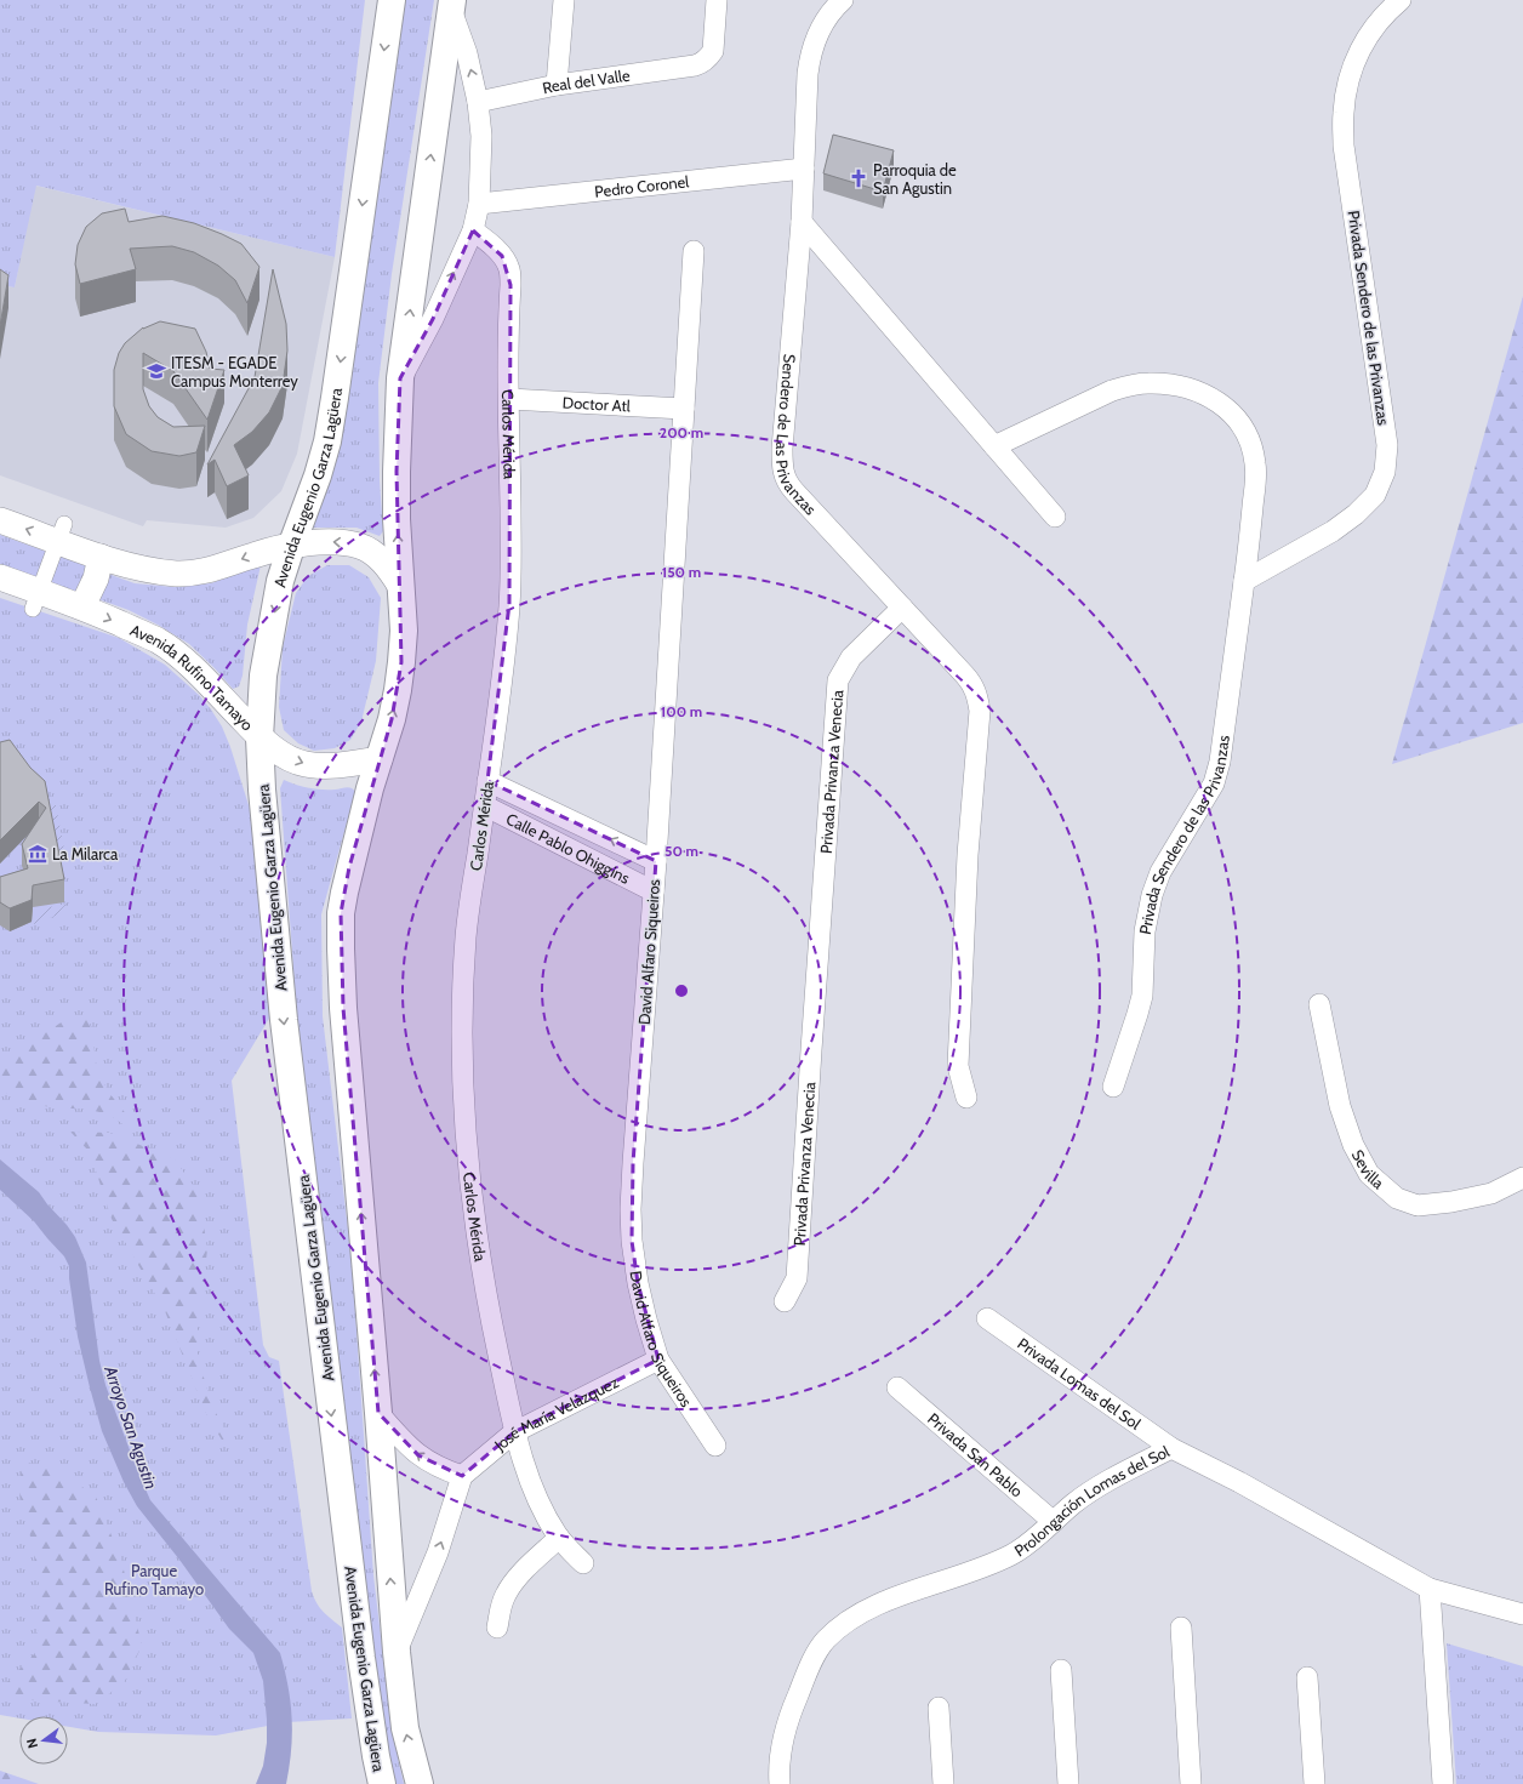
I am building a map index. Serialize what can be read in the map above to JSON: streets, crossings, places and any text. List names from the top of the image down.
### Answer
{
  "streets": {
    "main road": ["Avenida Eugenio Garza Lagüera"],
    "street": [
      "Real del Valle",
      "Pedro Coronel",
      "Privada Sendero de las Privanzas",
      "Doctor Atl",
      "Sendero de Las Privanzas",
      "Carlos Mérida",
      "Avenida Rufino Tamayo",
      "Privada Privanza Venecia",
      "Calle Pablo Ohiggins",
      "David Alfaro Siqueiros",
      "Sevilla",
      "Privada Lomas del Sol",
      "José María Velázquez",
      "Privada San Pablo",
      "Prolongación Lomas del Sol"
    ]
  },
  "crossings": [
    ["Pedro Coronel", "Sendero de Las Privanzas"],
    ["Doctor Atl", "Carlos Mérida"],
    ["Doctor Atl", "David Alfaro Siqueiros"],
    ["Sendero de Las Privanzas", "Privada Privanza Venecia"],
    ["Carlos Mérida", "Calle Pablo Ohiggins"],
    ["Carlos Mérida", "José María Velázquez"],
    ["Avenida Eugenio Garza Lagüera", "Avenida Rufino Tamayo"],
    ["Calle Pablo Ohiggins", "David Alfaro Siqueiros"],
    ["David Alfaro Siqueiros", "José María Velázquez"],
    ["Privada Lomas del Sol", "Prolongación Lomas del Sol"],
    ["Privada San Pablo", "Prolongación Lomas del Sol"]
  ],
  "water": ["Arroyo San Agustin"],
  "parks": ["Parque Rufino Tamayo"],
  "places": {
    "church": ["Parroquia de San Agustin"],
    "school or university": ["ITESM - EGADE Campus Monterrey"],
    "museum": ["La Milarca"]
  },
  "north": "left",
  "rings": [
    "200 m",
    "150 m",
    "100 m",
    "50 m"
  ]
}
